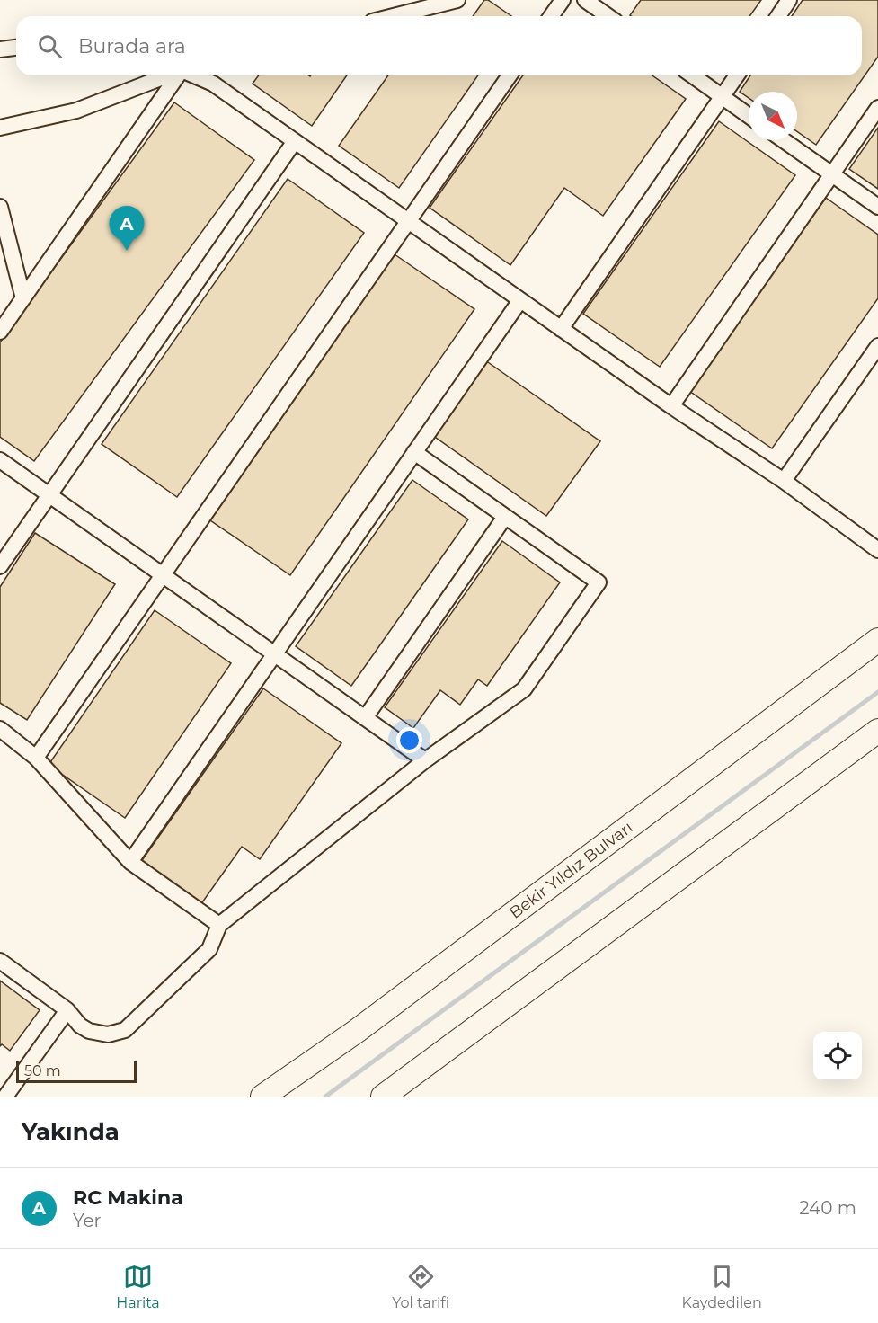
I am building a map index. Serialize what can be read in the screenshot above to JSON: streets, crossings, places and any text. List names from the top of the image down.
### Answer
{
  "streets": {
    "main road": ["Bekir Yıldız Bulvarı"]
  },
  "scale_bar": "50 m",
  "north": "bottom right",
  "page": {
    "search": "Burada ara",
    "pins": "A",
    "scale": "50 m",
    "heading": "Yakında",
    "list": [
      {
        "mark": "A",
        "name": "RC Makina",
        "note": "Yer",
        "value": "240 m"
      }
    ],
    "nav": ["Harita", "Yol tarifi", "Kaydedilen"]
  }
}
